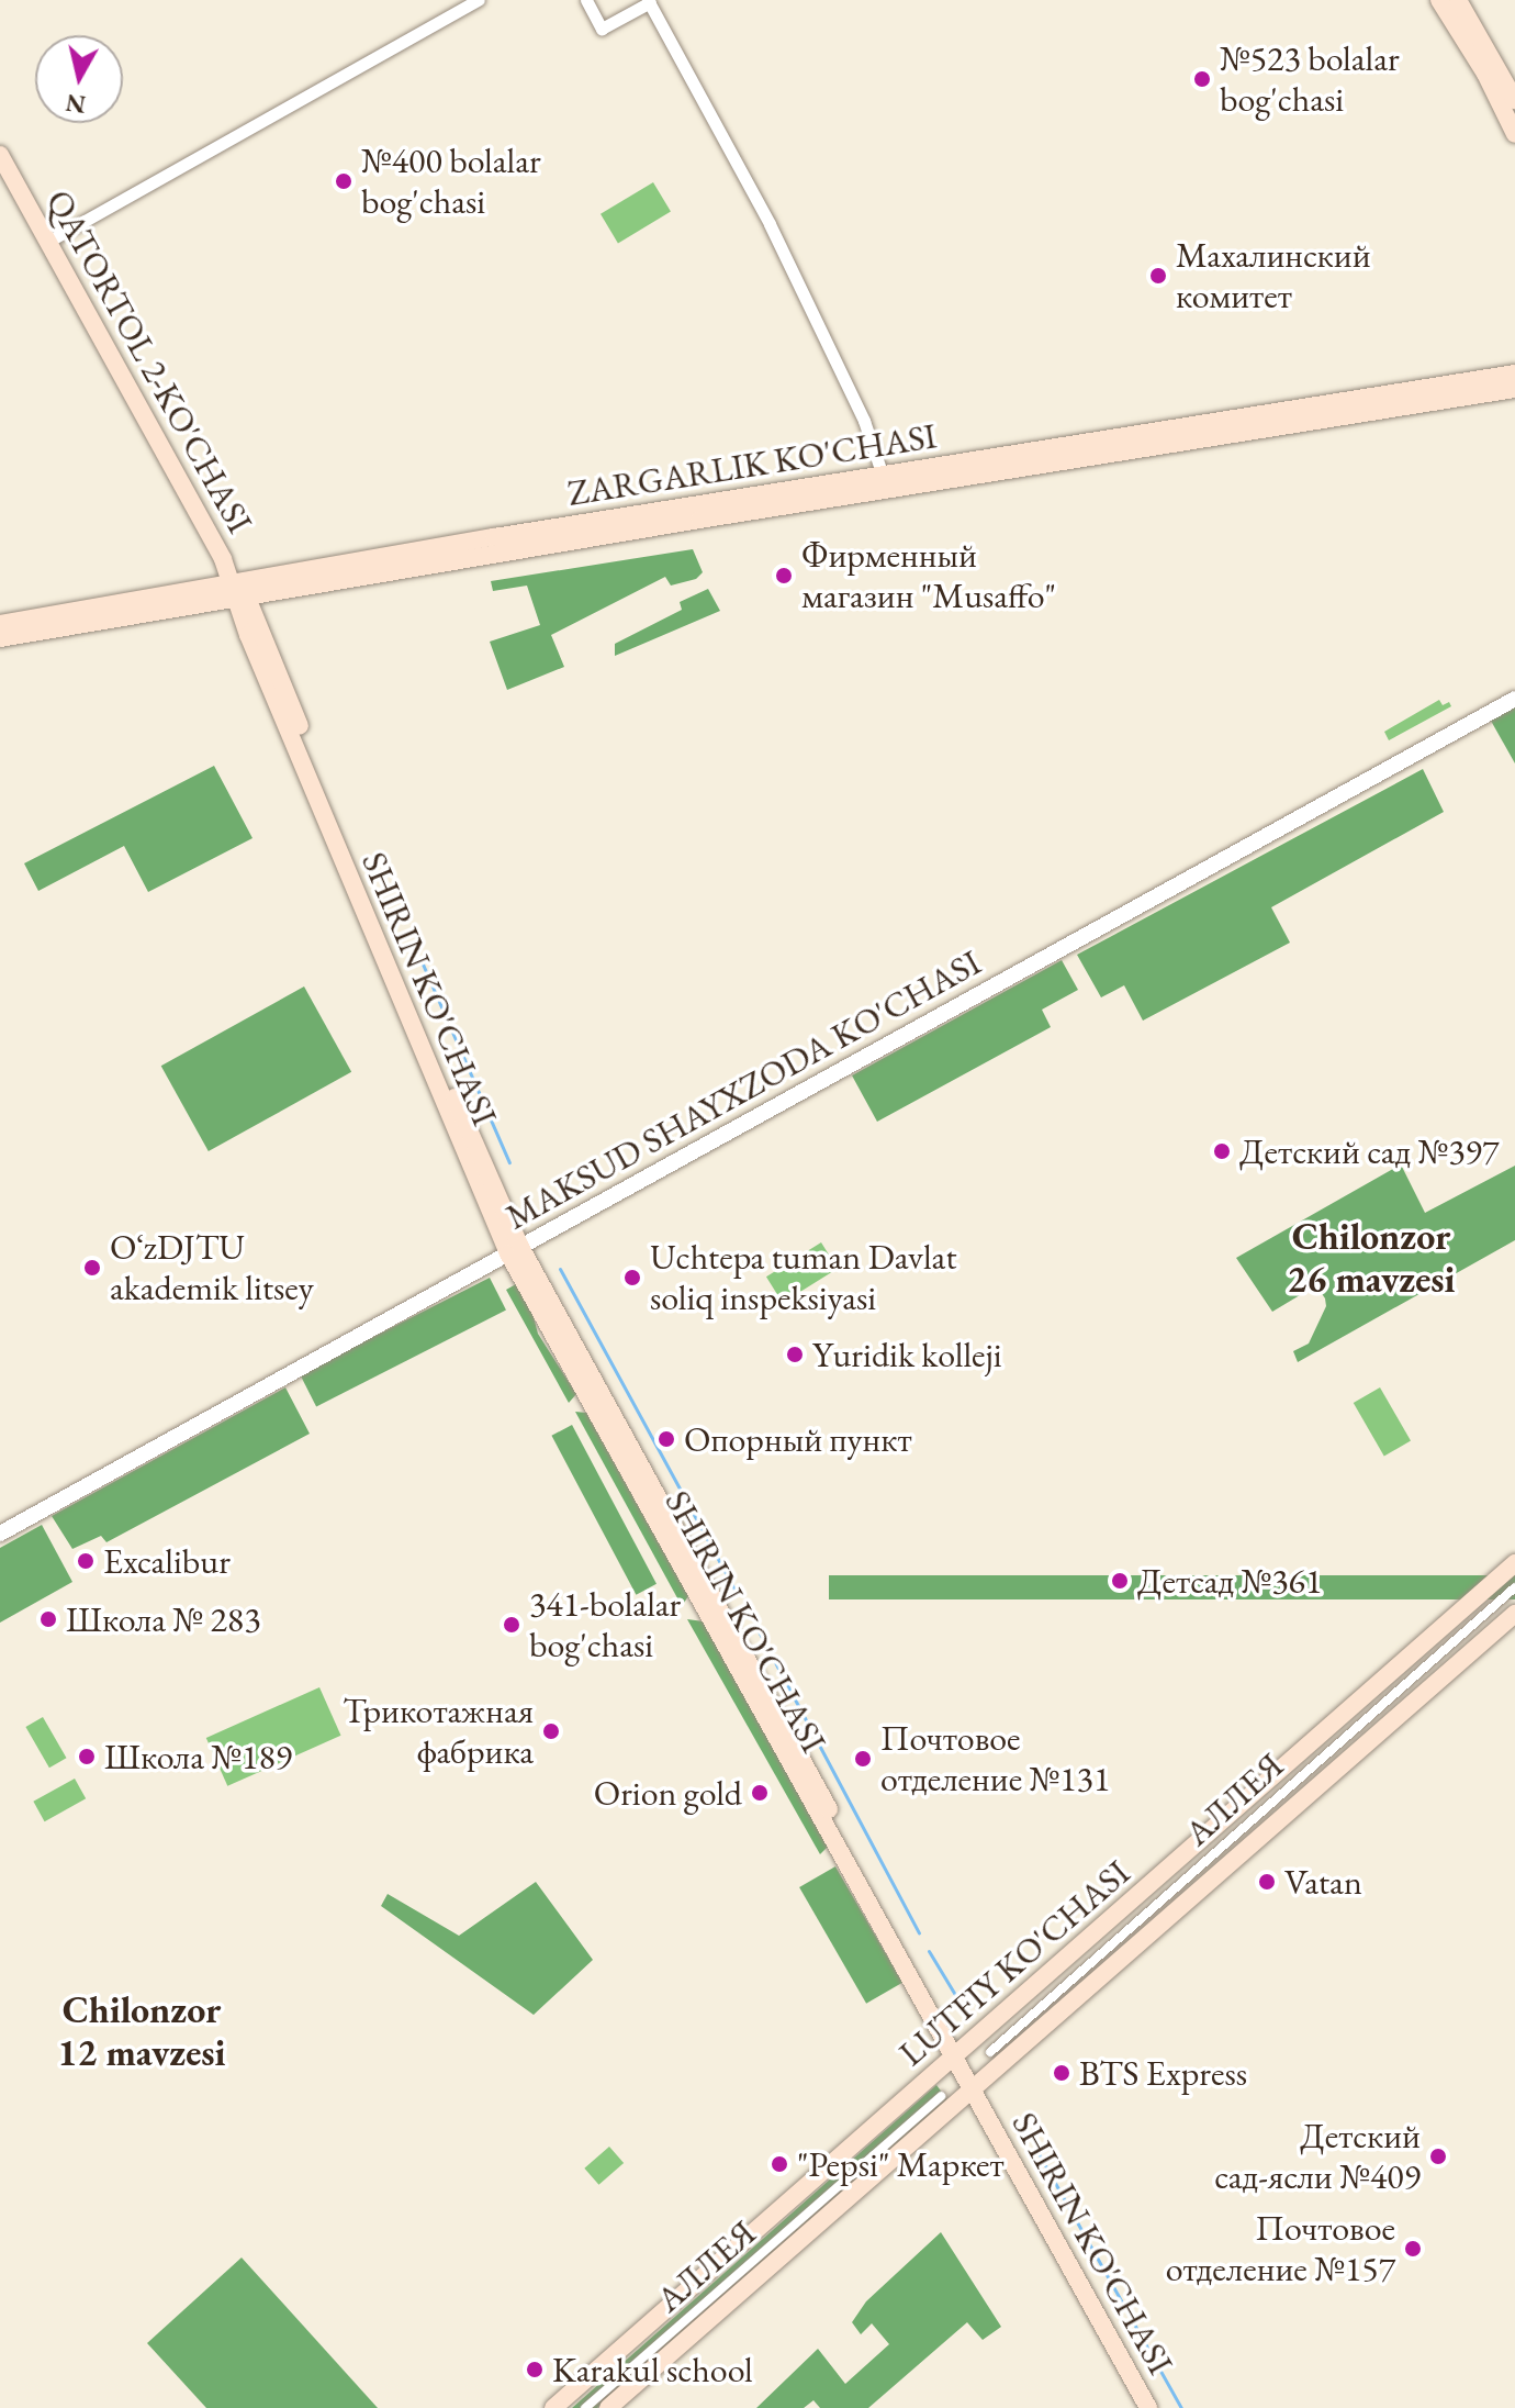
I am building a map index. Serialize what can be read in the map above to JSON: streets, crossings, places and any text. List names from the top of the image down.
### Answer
{
  "streets": {
    "main road": [
      "QATORTOL 2-KO'CHASI",
      "ZARGARLIK KO'CHASI",
      "SHIRIN KO'CHASI",
      "LUTFIY KO'CHASI"
    ],
    "street": ["MAKSUD SHAYXZODA KO'CHASI", "АЛЛЕЯ"]
  },
  "crossings": [
    ["QATORTOL 2-KO'CHASI", "ZARGARLIK KO'CHASI"],
    ["QATORTOL 2-KO'CHASI", "SHIRIN KO'CHASI"],
    ["ZARGARLIK KO'CHASI", "SHIRIN KO'CHASI"],
    ["SHIRIN KO'CHASI", "MAKSUD SHAYXZODA KO'CHASI"],
    ["SHIRIN KO'CHASI", "LUTFIY KO'CHASI"]
  ],
  "districts": ["Chilonzor 26 mavzesi", "Chilonzor 12 mavzesi"],
  "places": [
    "№523 bolalar bog'chasi",
    "№400 bolalar bog'chasi",
    "Махалинский комитет",
    "Фирменный магазин \"Musaffo\"",
    "Детский сад №397",
    "OʻzDJTU akademik litsey",
    "Uchtepa tuman Davlat soliq inspeksiyasi",
    "Yuridik kolleji",
    "Опорный пункт",
    "Excalibur",
    "Детсад №361",
    "Школа № 283",
    "341-bolalar bog'chasi",
    "Трикотажная фабрика",
    "Школа №189",
    "Почтовое отделение №131",
    "Orion gold",
    "Vatan",
    "BTS Express",
    "Детский сад-ясли №409",
    "\"Pepsi\" Маркет",
    "Почтовое отделение №157",
    "Karakul school"
  ],
  "north": "bottom"
}
